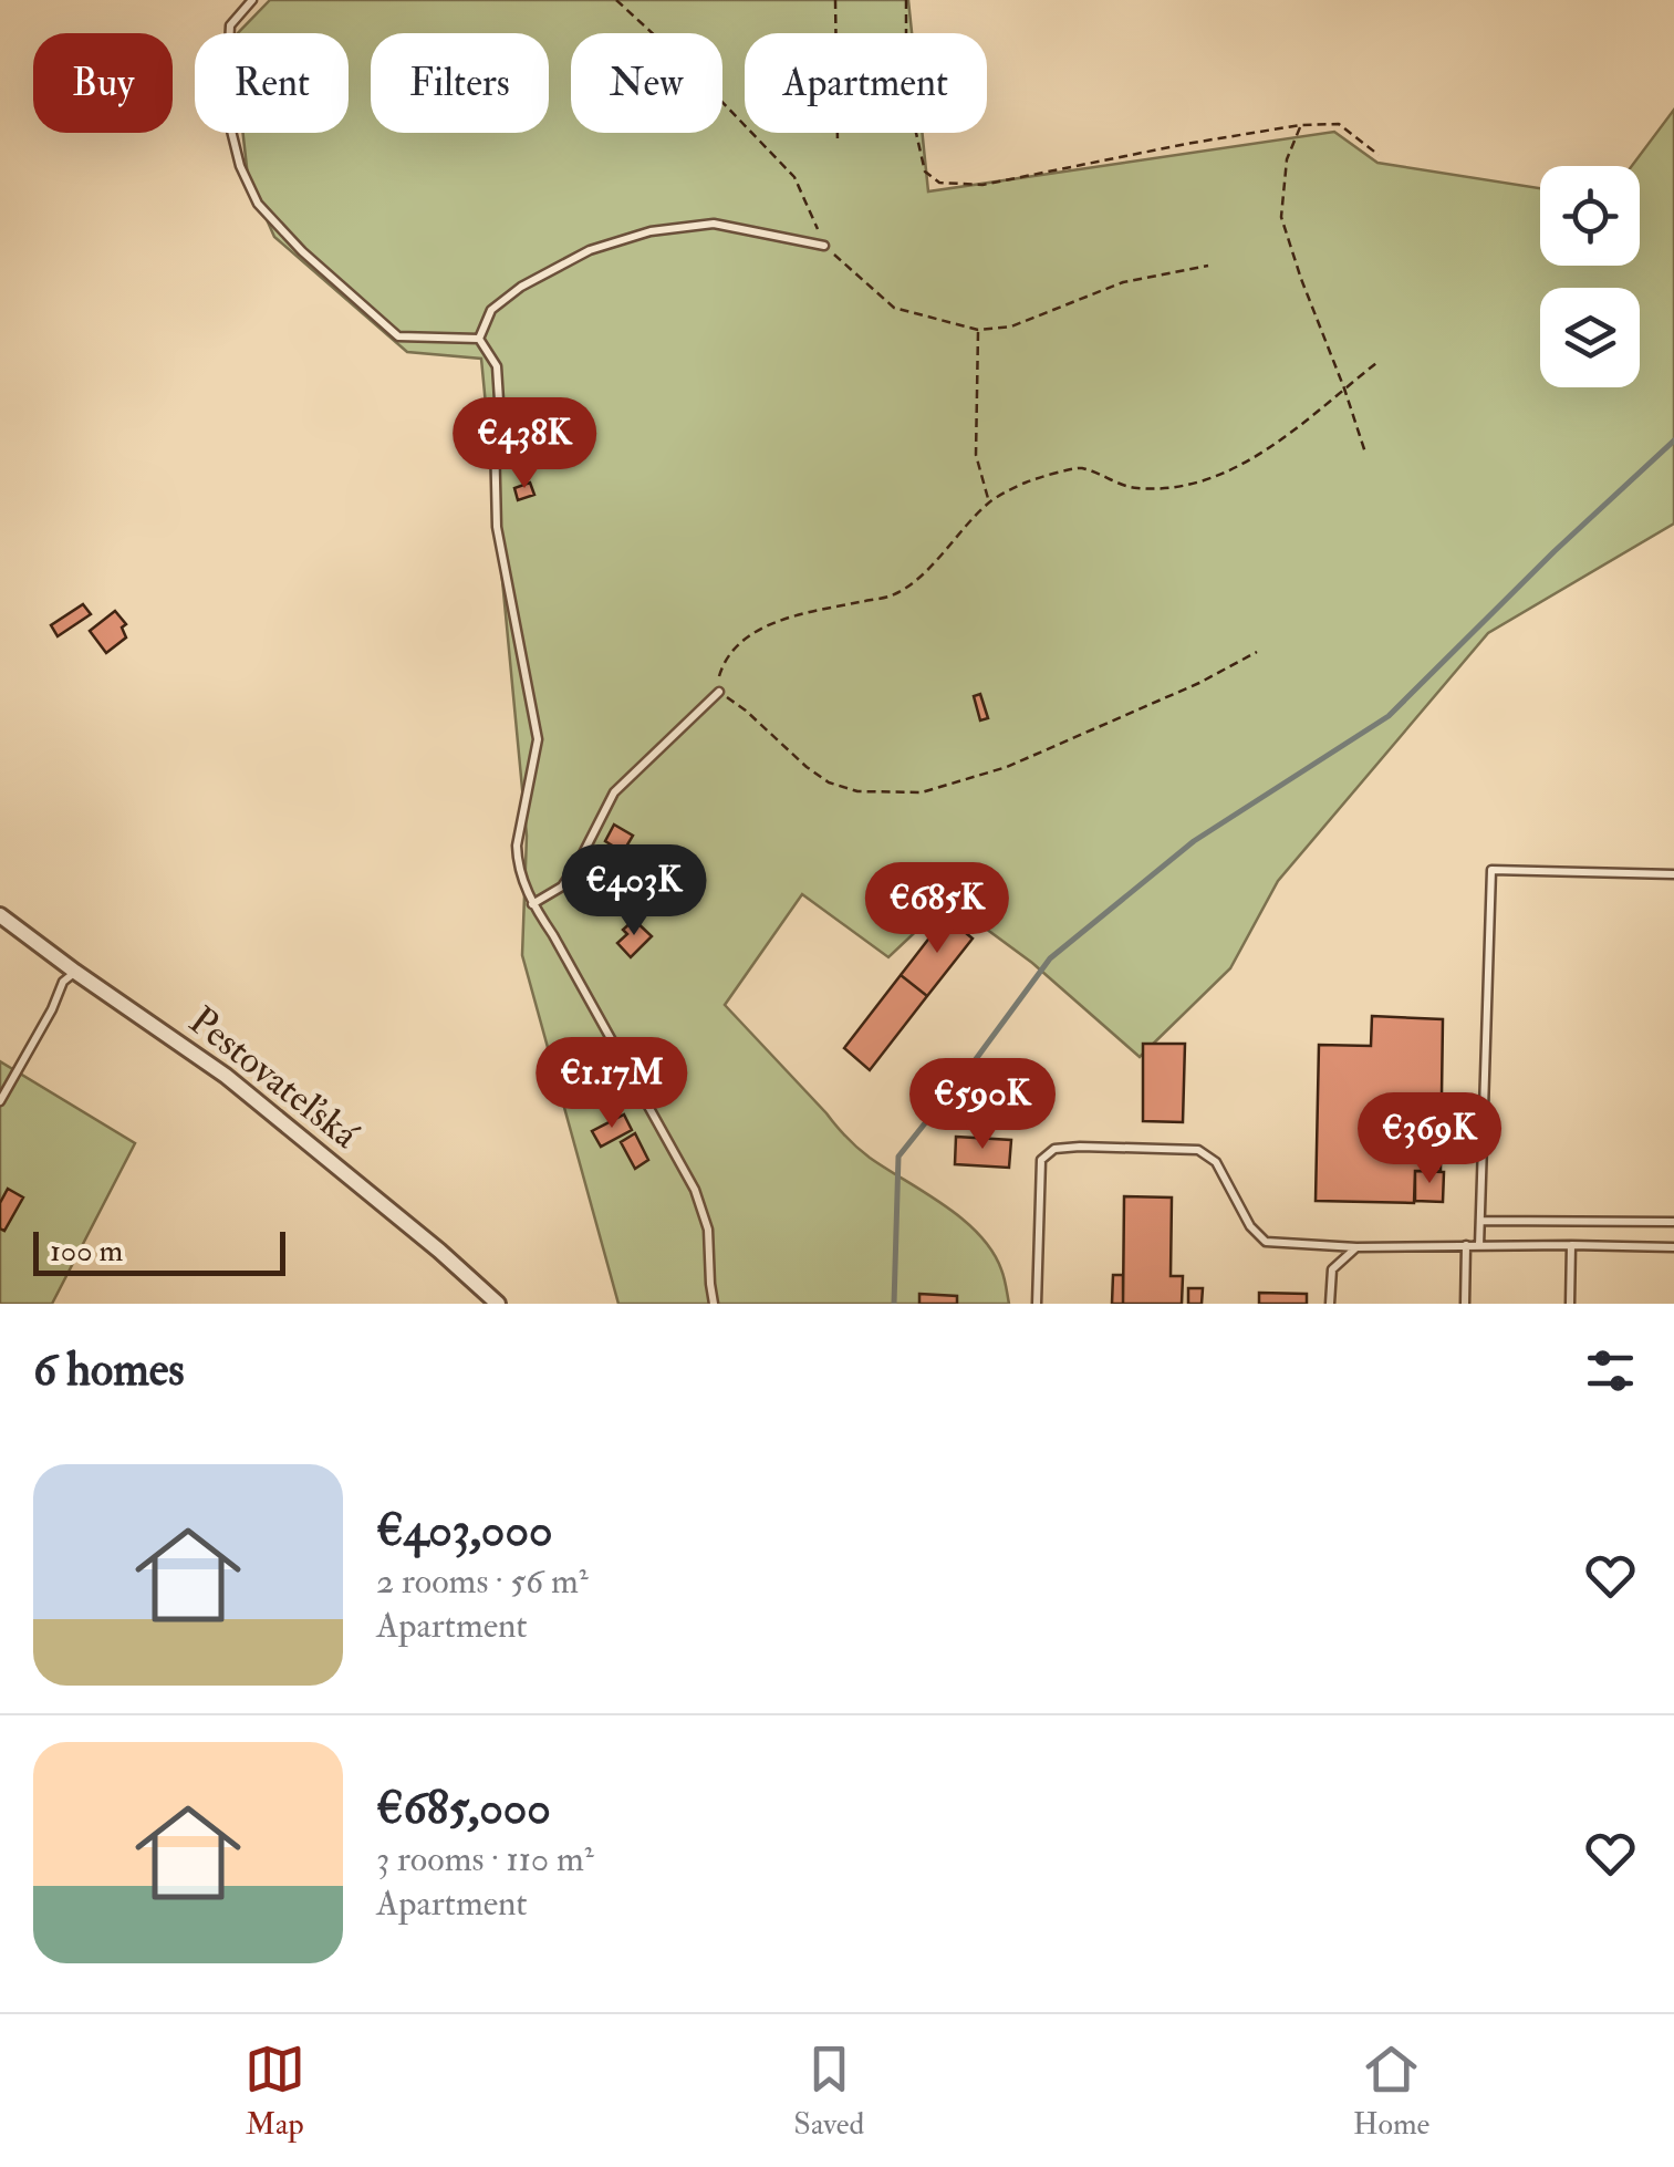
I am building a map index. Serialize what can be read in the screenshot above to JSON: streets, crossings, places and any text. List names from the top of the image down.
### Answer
{
  "streets": {
    "street": ["Pestovateľská"]
  },
  "scale_bar": "100 m",
  "page": {
    "chip": [
      "Buy",
      "Rent",
      "Filters",
      "New",
      "Apartment"
    ],
    "price": [
      "€438K",
      "€403K",
      "€685K",
      "€1.17M",
      "€590K",
      "€369K"
    ],
    "scale": "100 m",
    "heading": "6 homes",
    "list": [
      {
        "name": "€403,000",
        "note": "2 rooms · 56 m² · Apartment"
      },
      {
        "name": "€685,000",
        "note": "3 rooms · 110 m² · Apartment"
      }
    ],
    "tabs": ["Map", "Saved", "Home"]
  }
}
